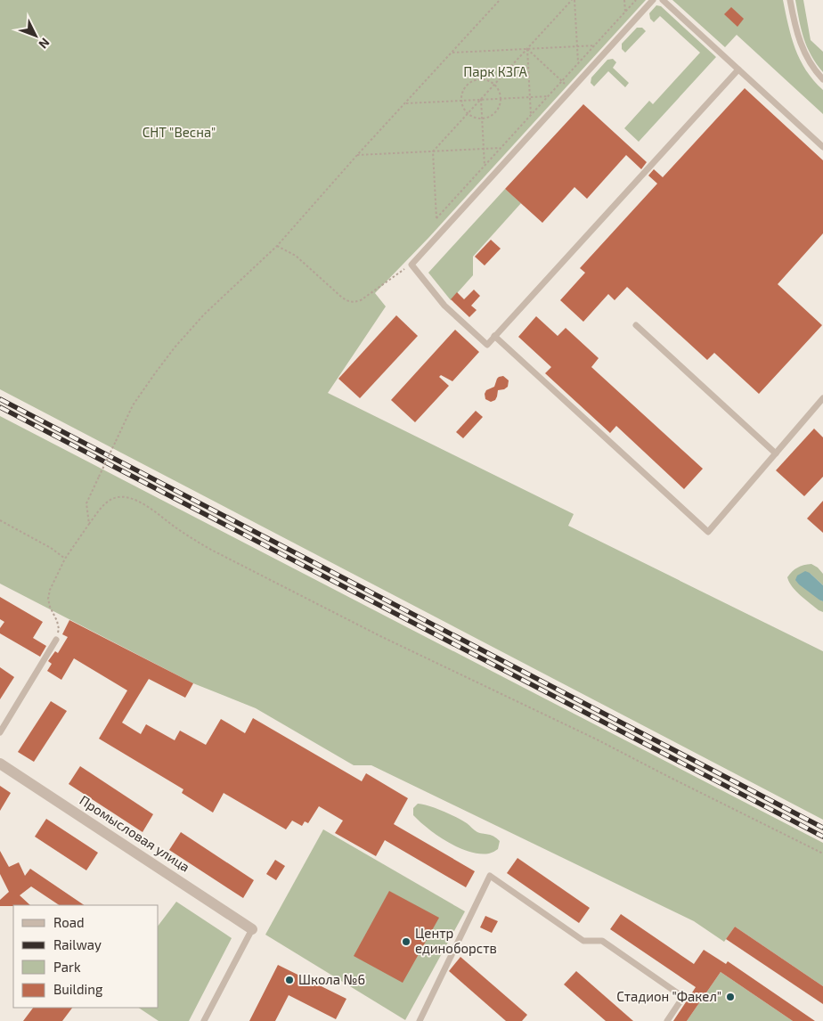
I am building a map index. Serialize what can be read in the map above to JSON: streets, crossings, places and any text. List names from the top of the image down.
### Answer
{
  "streets": {
    "street": ["Промысловая улица"]
  },
  "parks": ["Парк КЗГА", "СНТ \"Весна\""],
  "places": ["Центр единоборств", "Школа №6", "Стадион \"Факел\""],
  "legend": [
    "Road",
    "Railway",
    "Park",
    "Building"
  ],
  "north": "bottom right"
}
